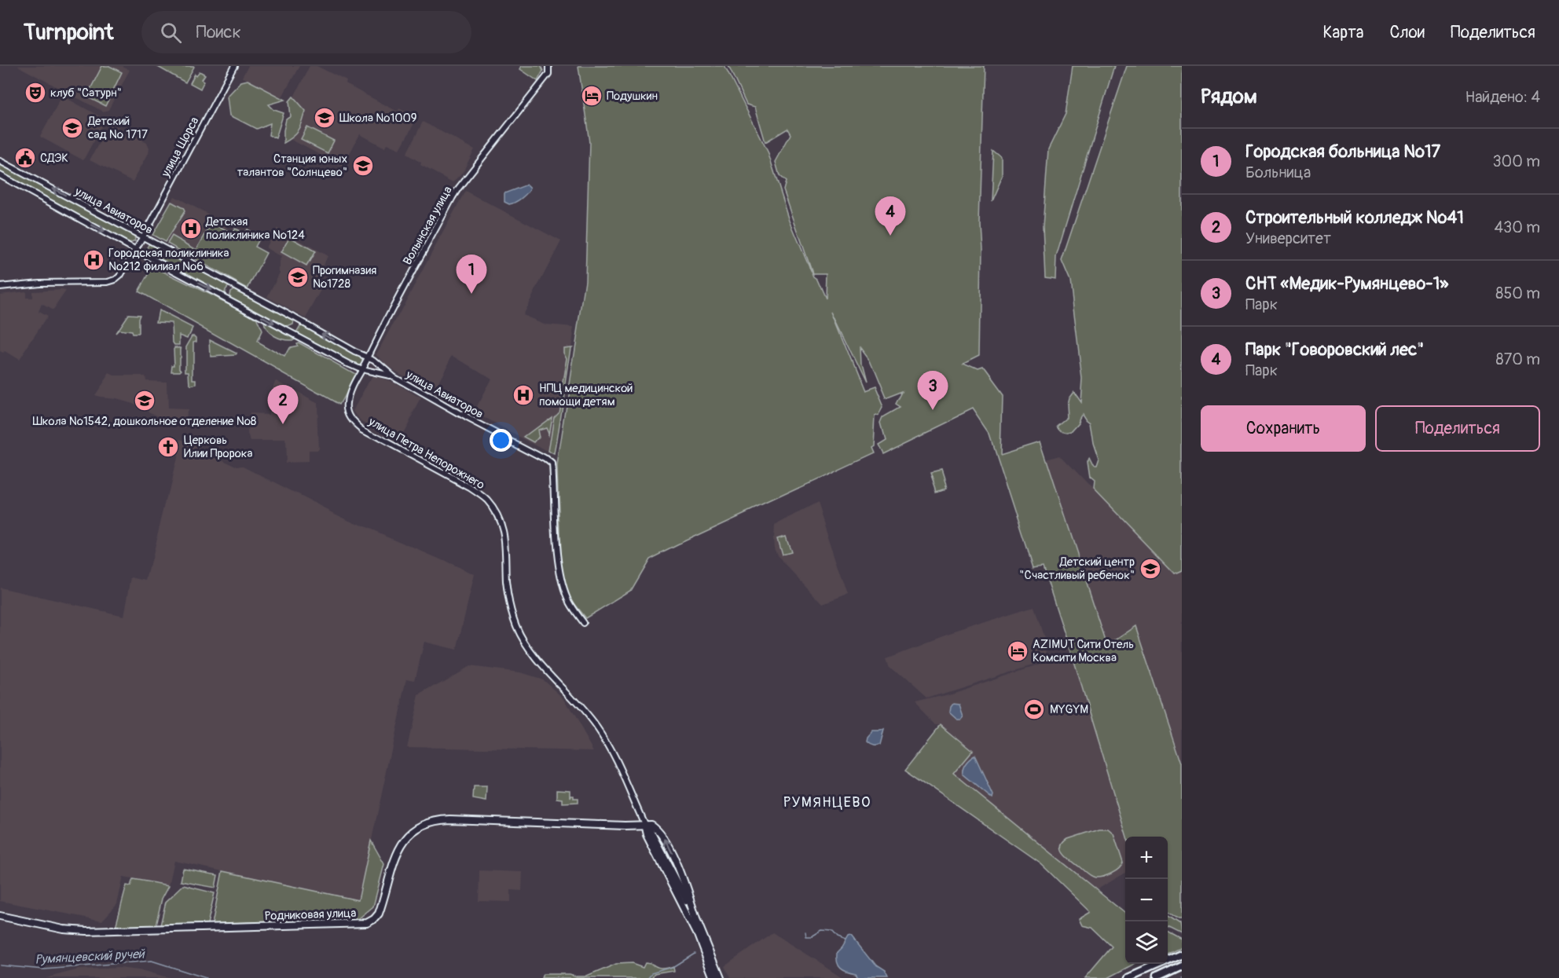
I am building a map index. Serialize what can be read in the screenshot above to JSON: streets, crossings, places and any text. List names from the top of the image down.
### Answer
{
  "streets": {
    "main road": ["улица Петра Непорожнего", "Родниковая улица"],
    "street": ["улица Щорса", "улица Авиаторов", "Волынская улица"]
  },
  "crossings": [
    ["улица Щорса", "улица Авиаторов"],
    ["улица Авиаторов", "Волынская улица"],
    ["улица Авиаторов", "улица Петра Непорожнего"],
    ["улица Петра Непорожнего", "Родниковая улица"]
  ],
  "districts": ["РУМЯНЦЕВО"],
  "water": ["Румянцевский ручей"],
  "places": {
    "theatre": ["клуб \"Сатурн\""],
    "hotel": ["Подушкин", "AZIMUT Сити Отель Комсити Москва"],
    "school or university": [
      "Школа №1009",
      "Детский сад № 1717",
      "Станция юных талантов \"Солнцево\"",
      "Прогимназия №1728",
      "Школа №1542, дошкольное отделение №8",
      "Детский центр \"Счастливый ребенок\""
    ],
    "public building": ["СДЭК"],
    "hospital": ["Детская поликлиника №124", "Городская поликлиника №212 филиал №6", "НПЦ медицинской помощи детям"],
    "church": ["Церковь Илии Пророка"],
    "sports": ["MYGYM"]
  },
  "page": {
    "header": "Turnpoint",
    "search": "Поиск",
    "nav": ["Карта", "Слои", "Поделиться"],
    "heading": ["Рядом", "Найдено: 4"],
    "list": [
      {
        "mark": "1",
        "name": "Городская больница №17",
        "note": "Больница",
        "value": "300 m"
      },
      {
        "mark": "2",
        "name": "Строительный колледж №41",
        "note": "Университет",
        "value": "430 m"
      },
      {
        "mark": "3",
        "name": "СНТ «Медик-Румянцево-1»",
        "note": "Парк",
        "value": "850 m"
      },
      {
        "mark": "4",
        "name": "Парк \"Говоровский лес\"",
        "note": "Парк",
        "value": "870 m"
      }
    ],
    "pins": [
      "4",
      "1",
      "3",
      "2"
    ],
    "buttons": ["Сохранить", "Поделиться"],
    "map_buttons": ["+", "−"]
  }
}
